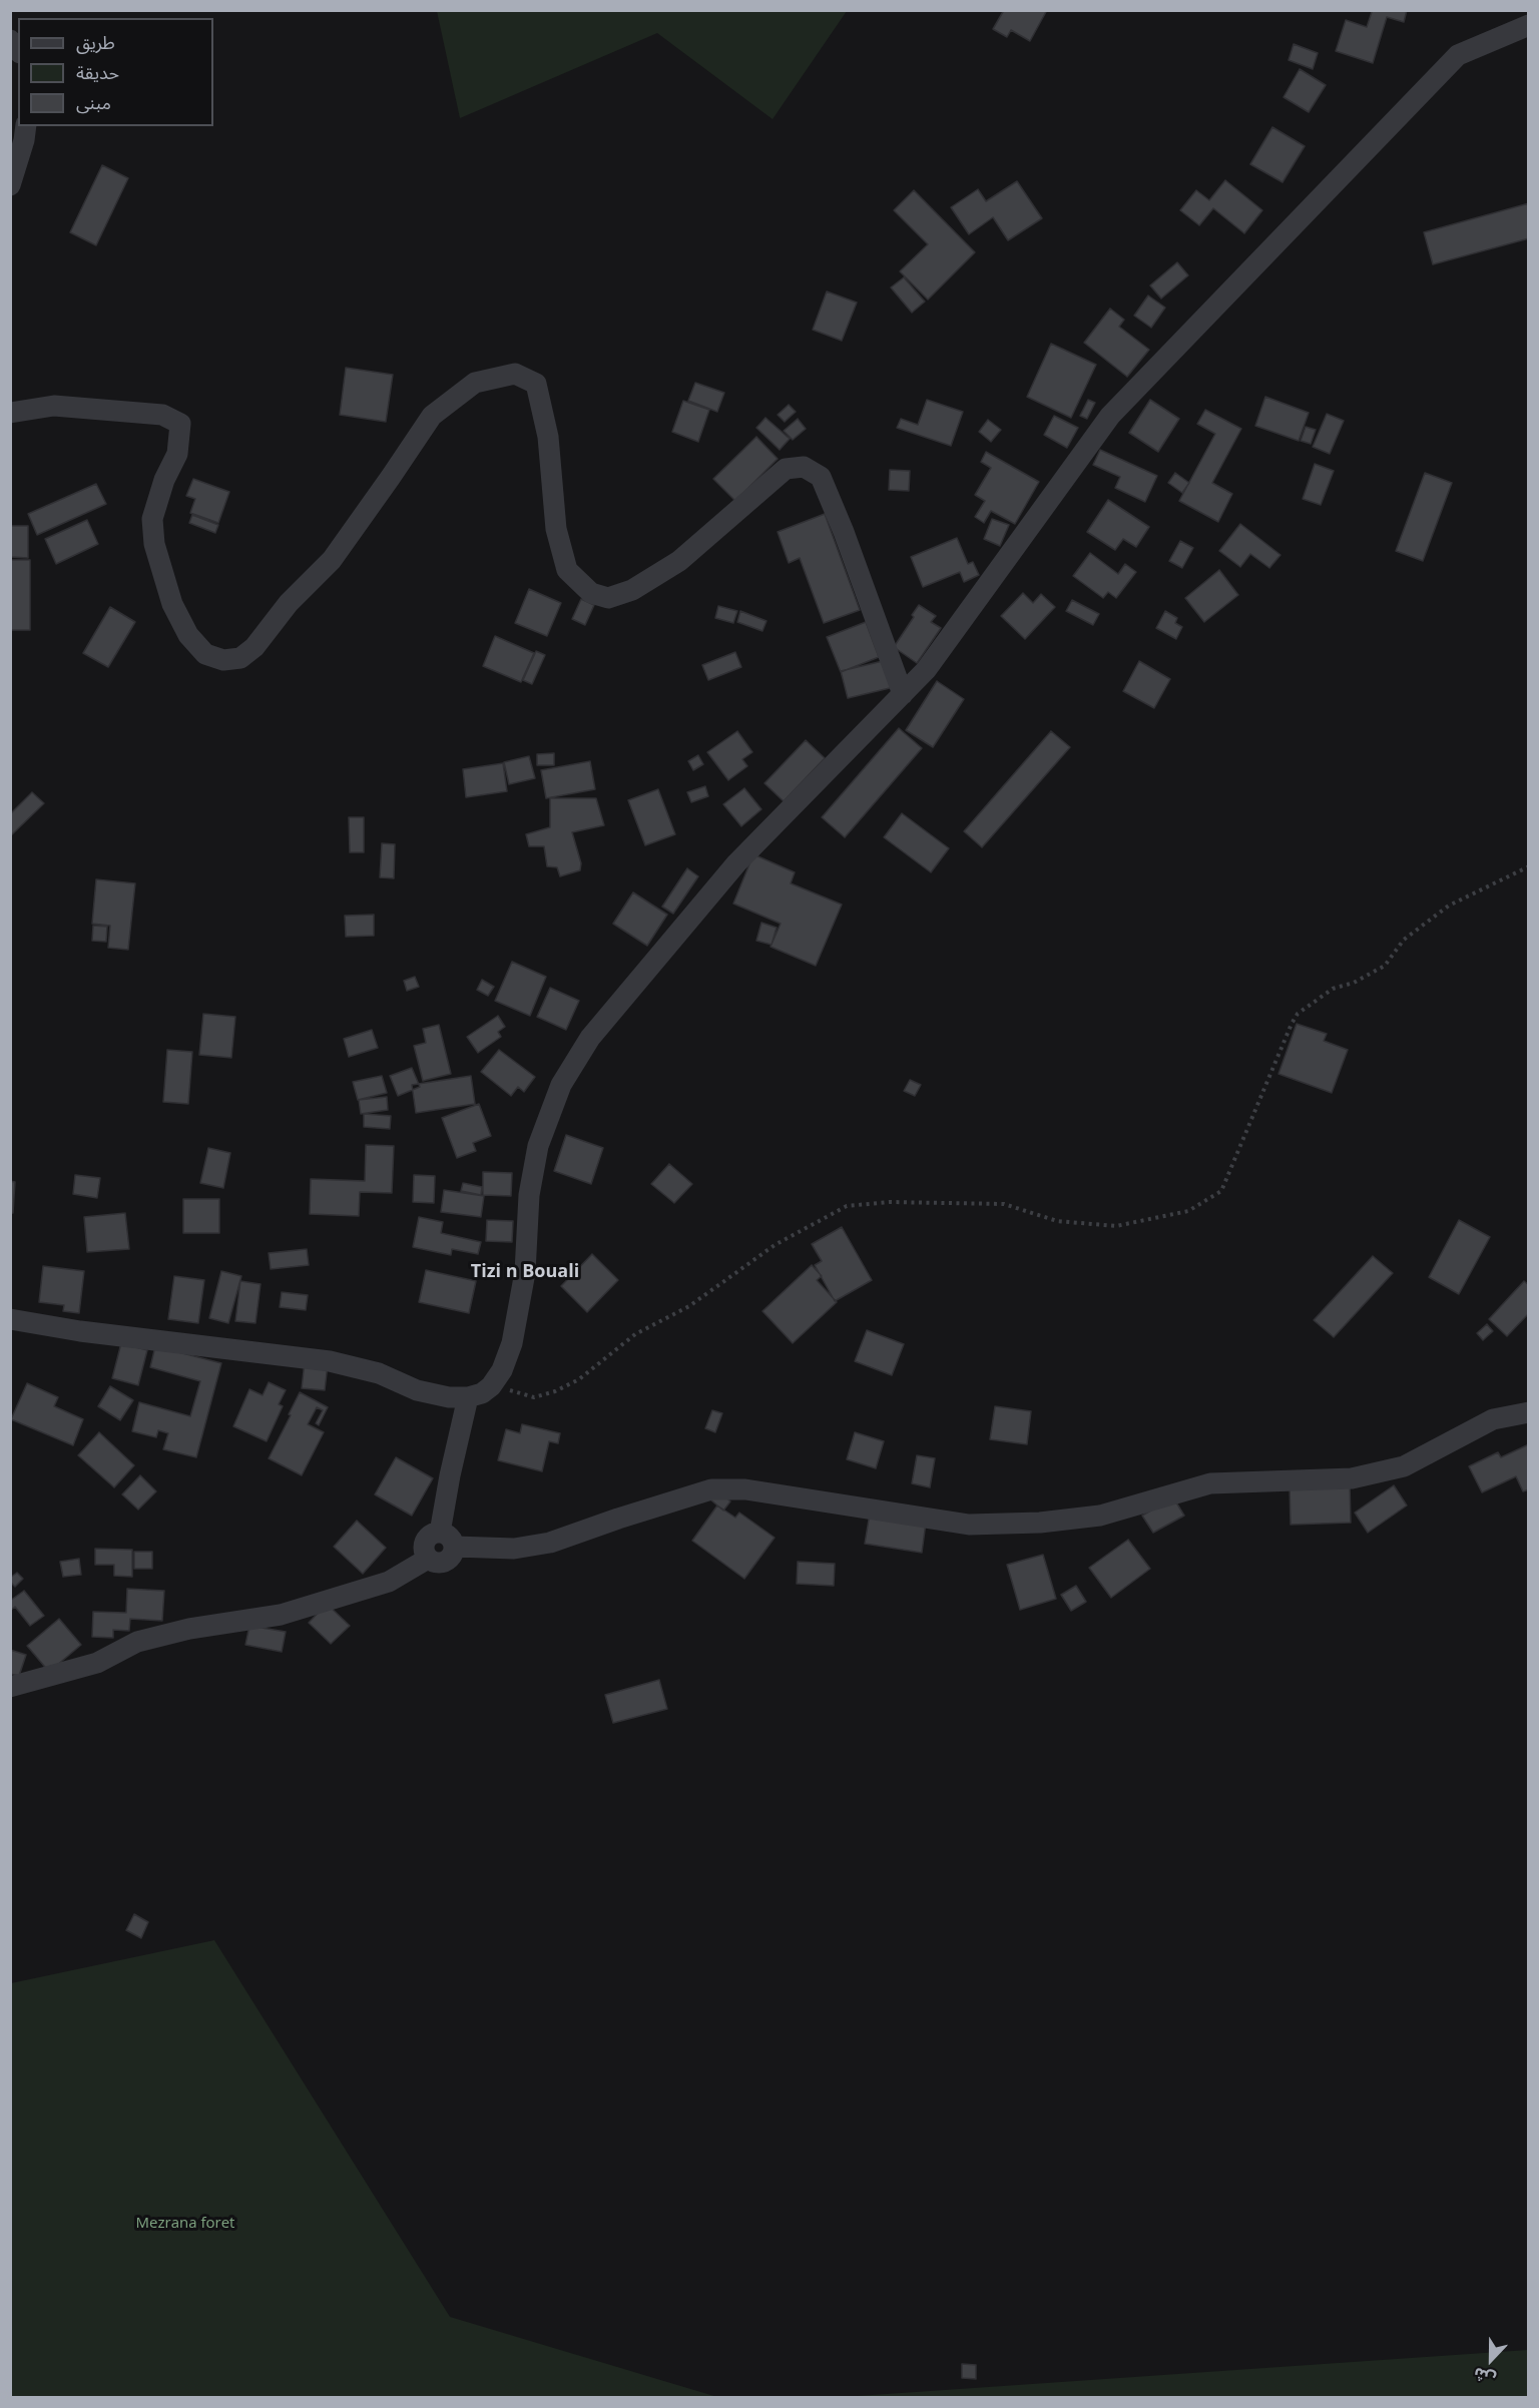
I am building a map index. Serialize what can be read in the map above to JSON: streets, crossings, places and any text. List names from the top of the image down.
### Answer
{
  "districts": ["Tizi n Bouali"],
  "parks": ["Mezrana foret"],
  "legend": ["طريق", "حديقة", "مبنى"],
  "north": "bottom"
}
